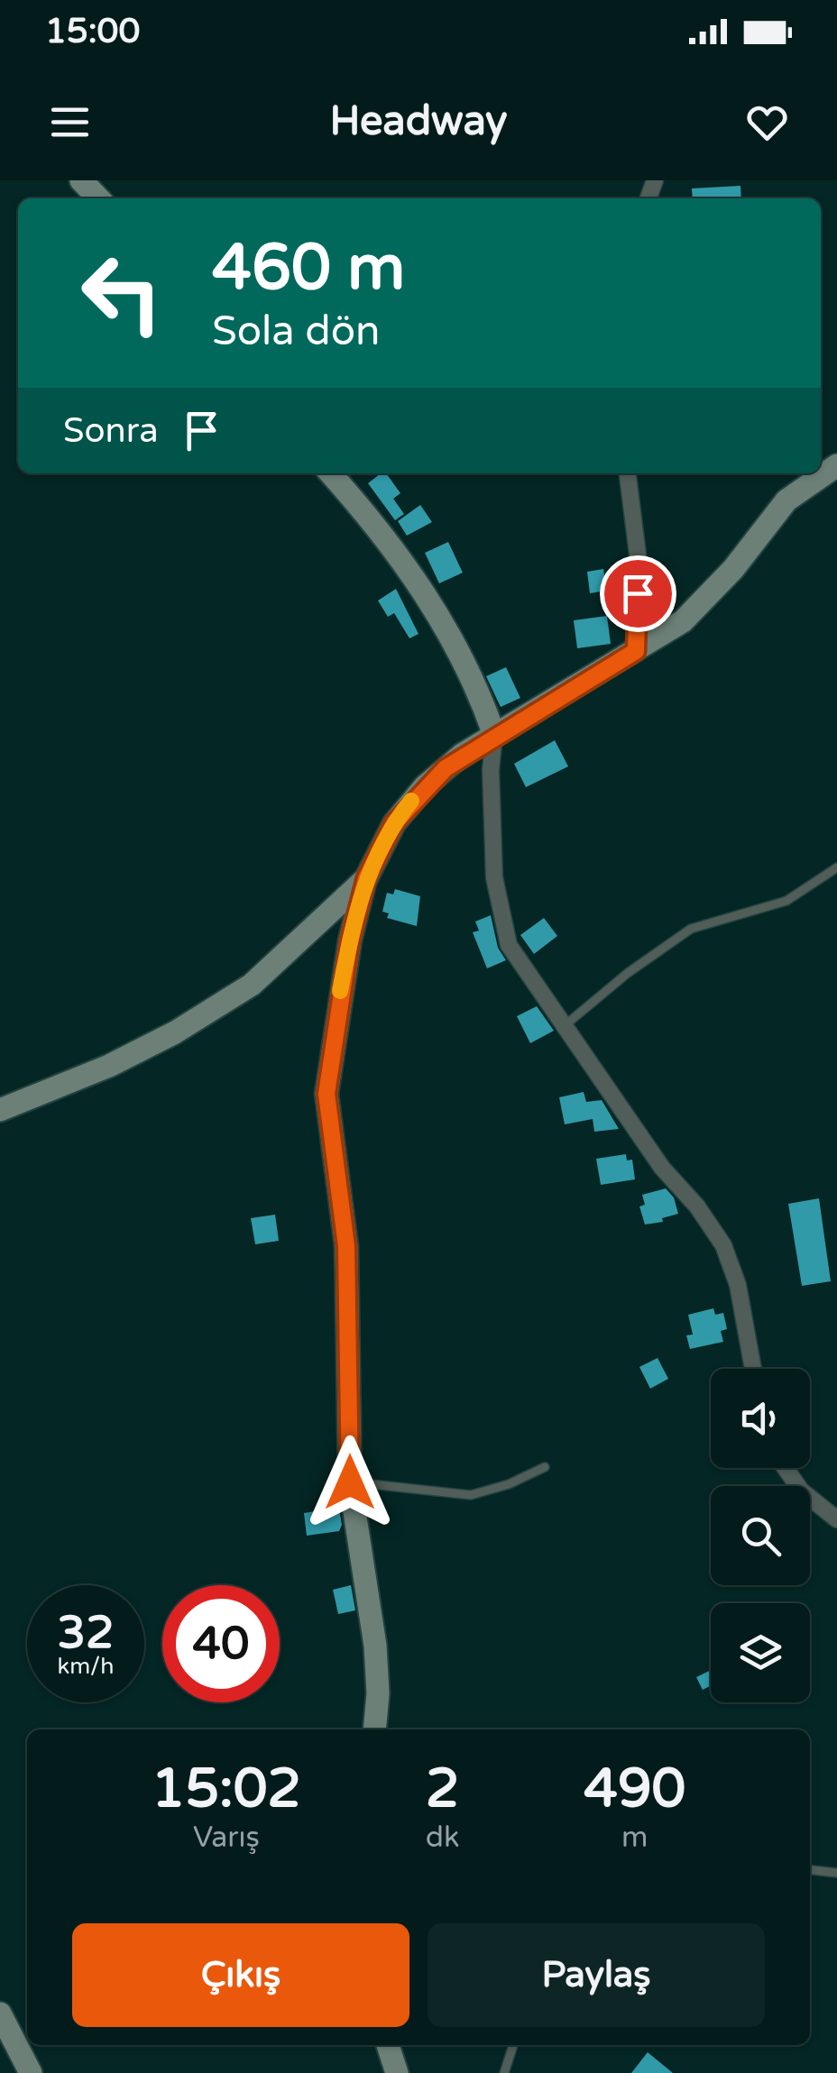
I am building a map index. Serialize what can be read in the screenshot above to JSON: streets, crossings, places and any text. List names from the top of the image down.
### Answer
{
  "page": {
    "status": "15:00",
    "header": "Headway",
    "turn": ["460 m", "Sola dön"],
    "then": "Sonra",
    "speed": "32 km/h",
    "limit": "40",
    "eta": [
      "15:02",
      "Varış",
      "2",
      "dk",
      "490",
      "m"
    ],
    "buttons": ["Çıkış", "Paylaş"]
  }
}
